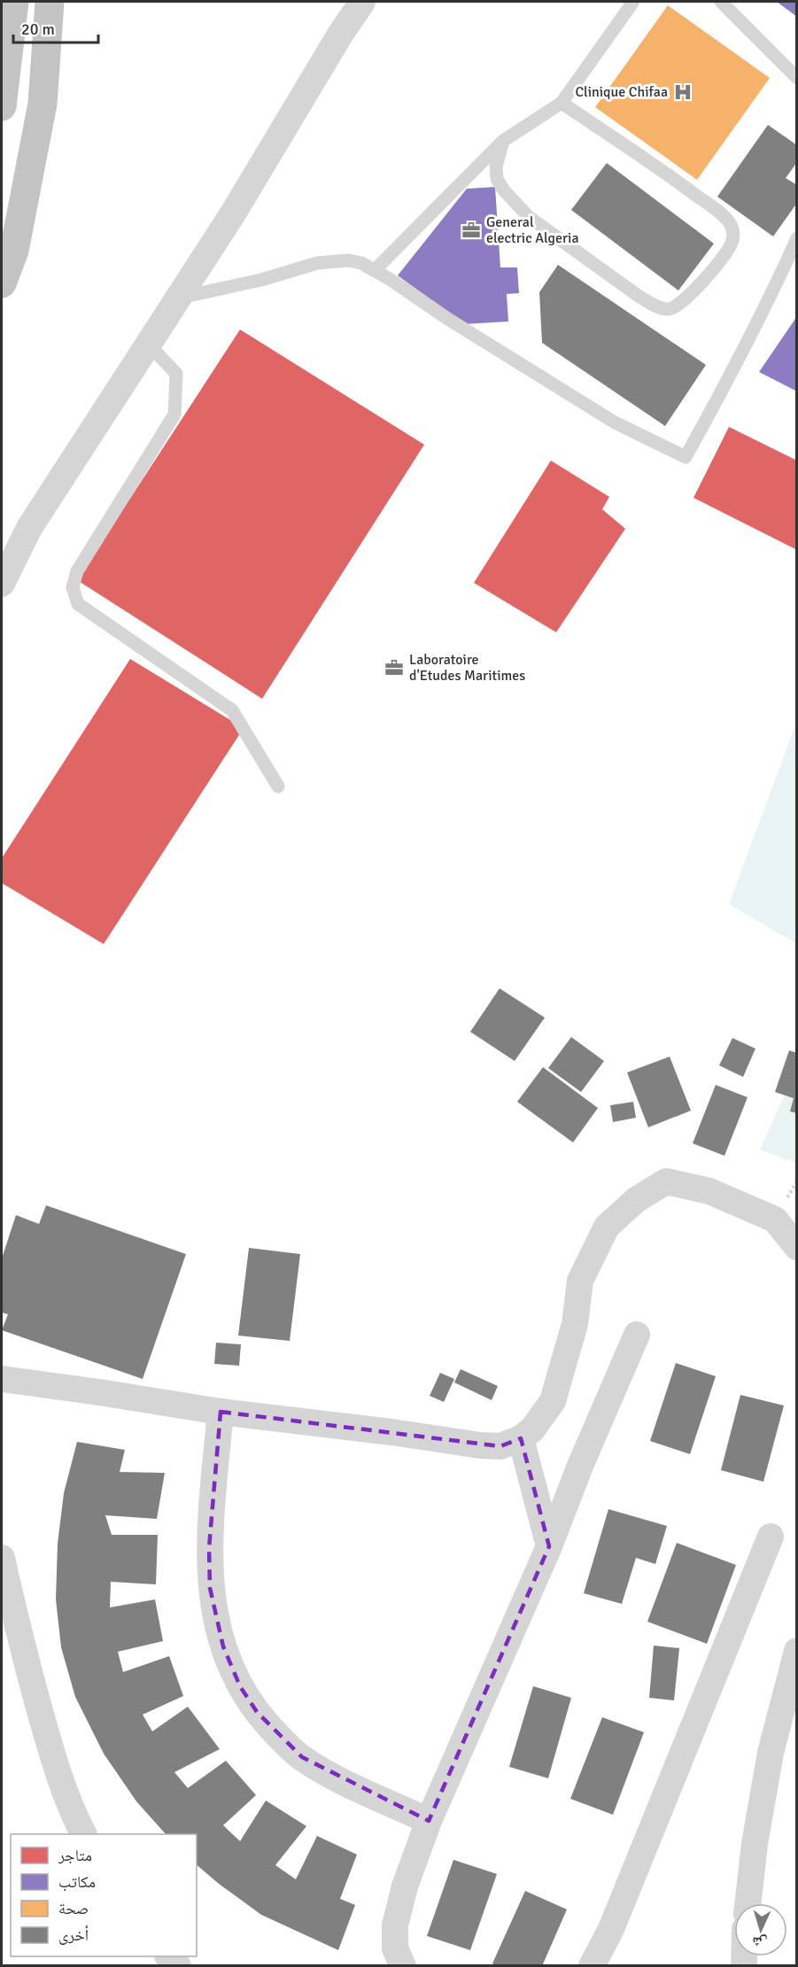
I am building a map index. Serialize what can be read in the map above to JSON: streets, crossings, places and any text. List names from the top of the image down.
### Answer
{
  "places": {
    "hospital": ["Clinique Chifaa"],
    "office": ["General electric Algeria", "Laboratoire d'Etudes Maritimes"]
  },
  "legend": [
    "متاجر",
    "مكاتب",
    "صحة",
    "أخرى"
  ],
  "scale_bar": "20 m",
  "north": "bottom"
}
